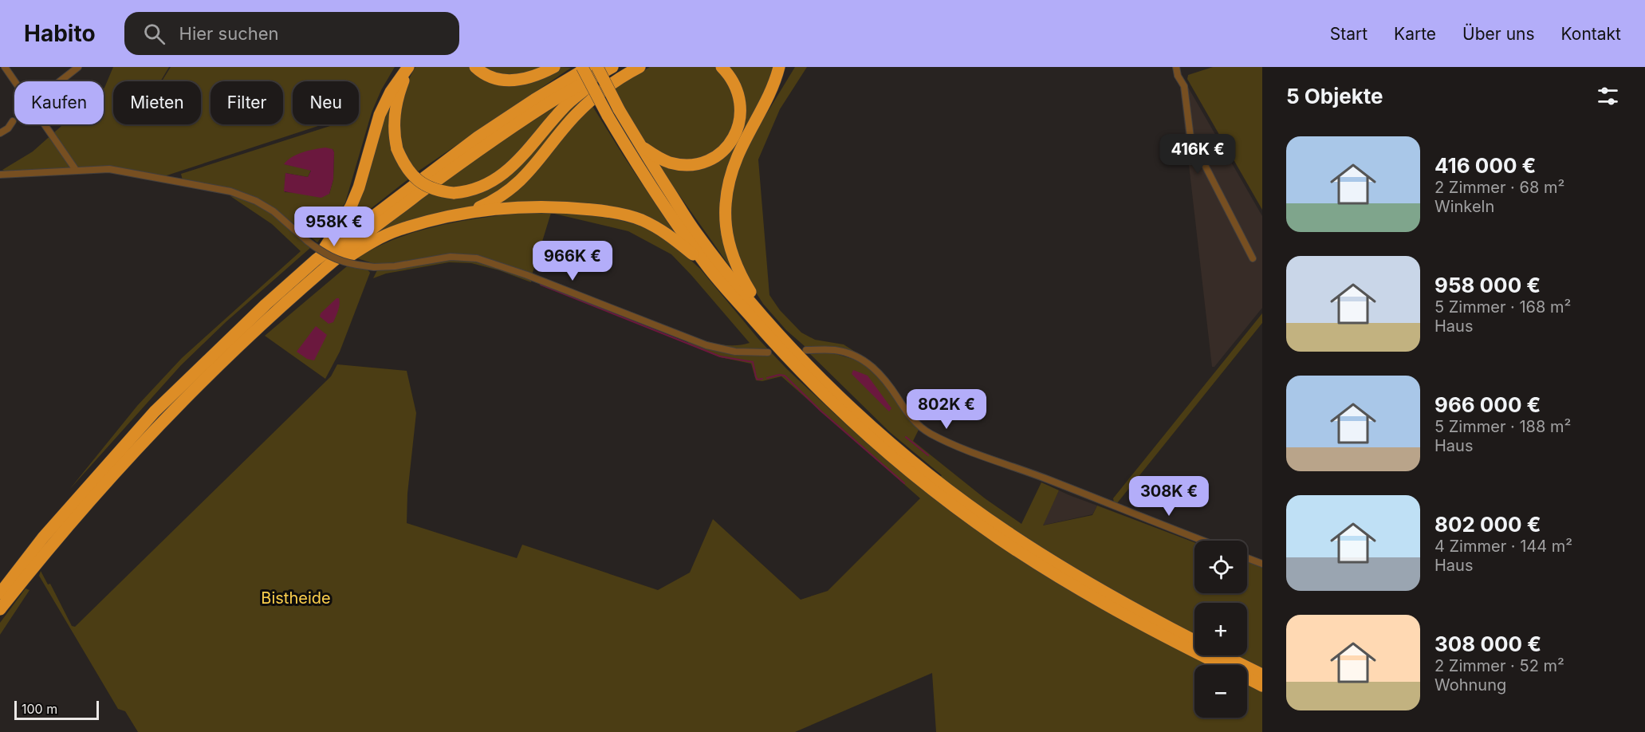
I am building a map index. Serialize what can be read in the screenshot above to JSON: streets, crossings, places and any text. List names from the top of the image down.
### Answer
{
  "parks": ["Bistheide"],
  "scale_bar": "100 m",
  "page": {
    "header": "Habito",
    "search": "Hier suchen",
    "nav": [
      "Start",
      "Karte",
      "Über uns",
      "Kontakt"
    ],
    "heading": "5 Objekte",
    "chip": [
      "Kaufen",
      "Mieten",
      "Filter",
      "Neu"
    ],
    "list": [
      {
        "name": "416 000 €",
        "note": "2 Zimmer · 68 m² · Winkeln"
      },
      {
        "name": "958 000 €",
        "note": "5 Zimmer · 168 m² · Haus"
      },
      {
        "name": "966 000 €",
        "note": "5 Zimmer · 188 m² · Haus"
      },
      {
        "name": "802 000 €",
        "note": "4 Zimmer · 144 m² · Haus"
      },
      {
        "name": "308 000 €",
        "note": "2 Zimmer · 52 m² · Wohnung"
      }
    ],
    "price": [
      "416K €",
      "958K €",
      "966K €",
      "802K €",
      "308K €"
    ],
    "map_buttons": ["+", "−"],
    "scale": "100 m"
  }
}
